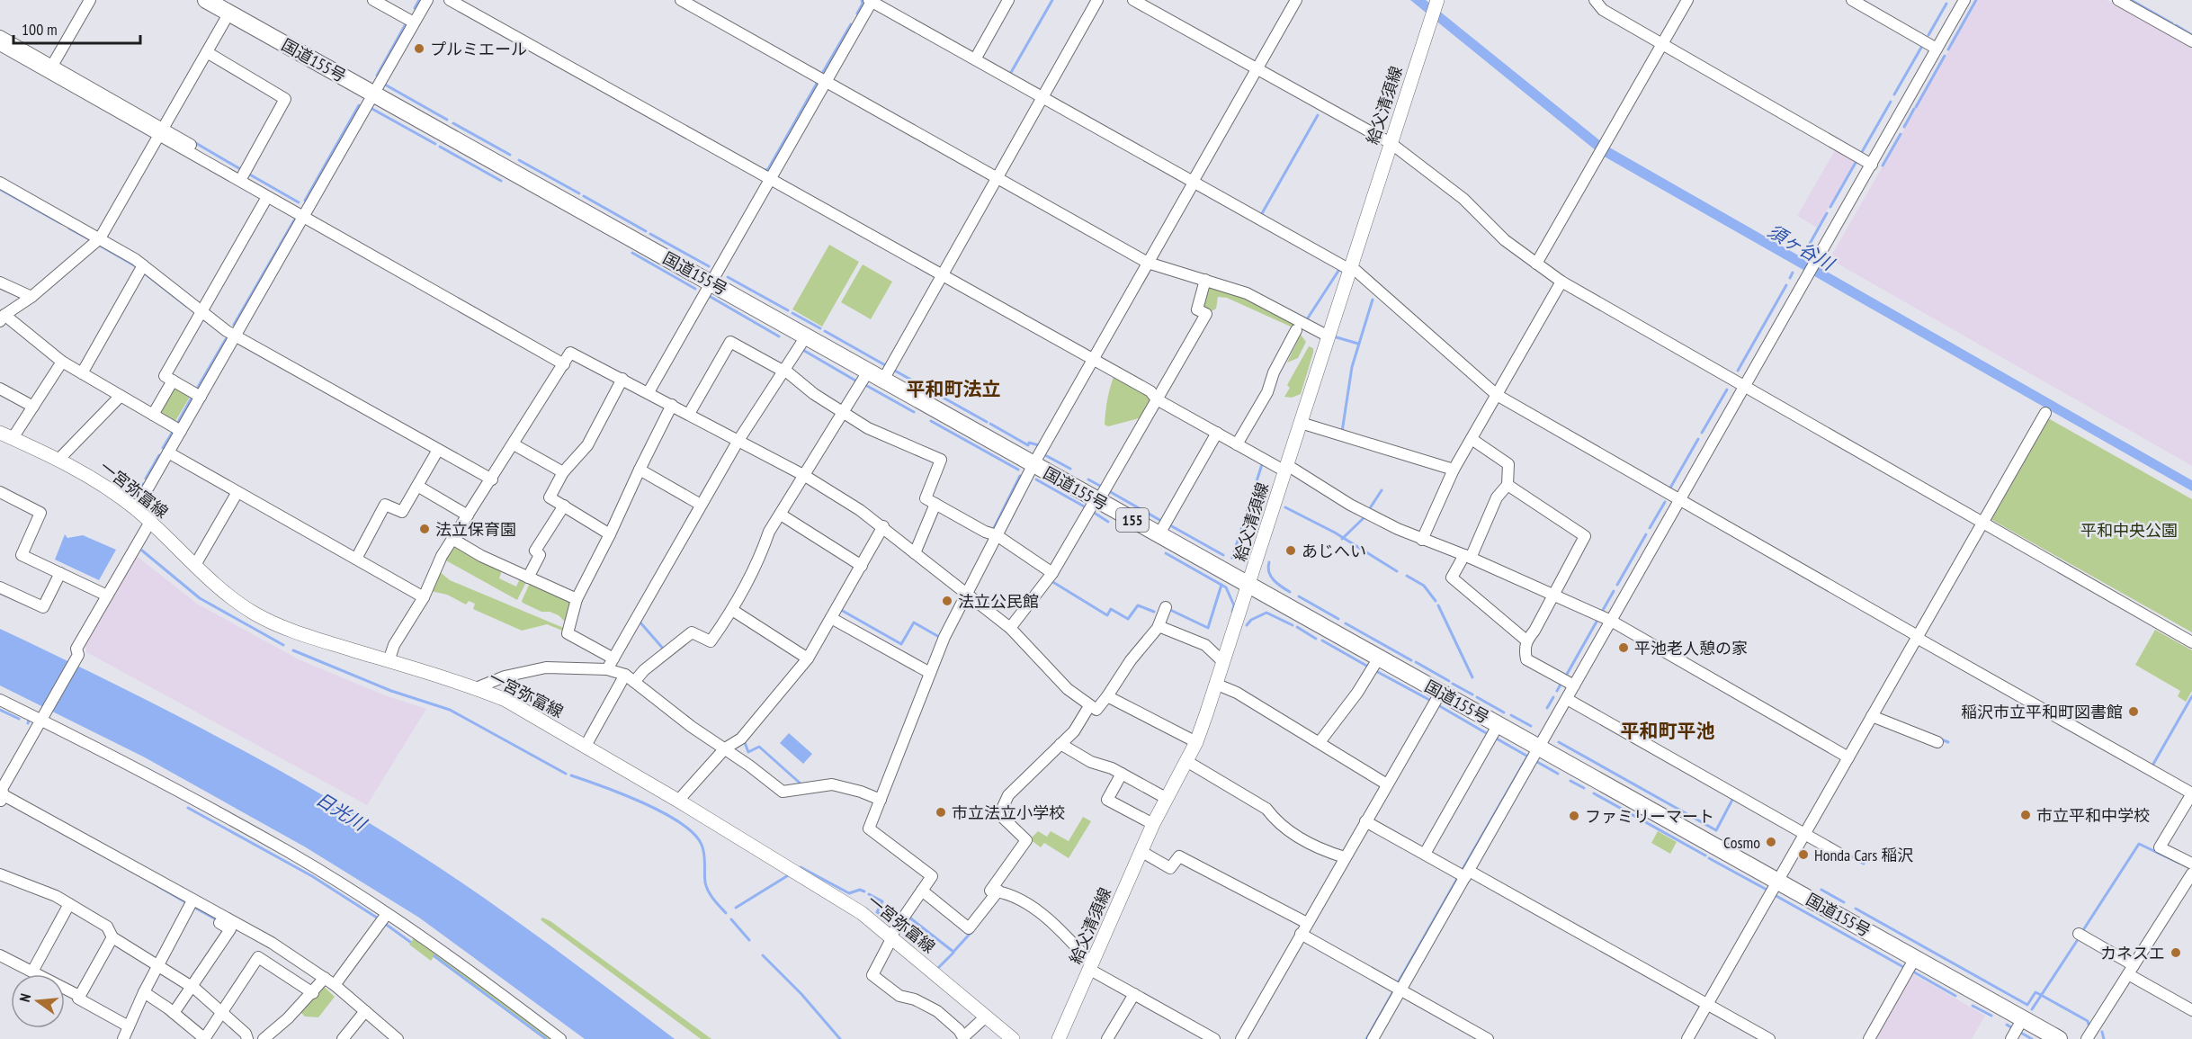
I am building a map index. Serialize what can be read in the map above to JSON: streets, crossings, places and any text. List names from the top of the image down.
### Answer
{
  "streets": {
    "highway": ["国道155号", "155"],
    "main road": ["給父清須線", "一宮弥富線"]
  },
  "crossings": [
    ["国道155号", "給父清須線"]
  ],
  "districts": ["平和町法立", "平和町平池"],
  "water": ["須ヶ谷川", "日光川"],
  "parks": ["平和中央公園"],
  "places": [
    "プルミエール",
    "法立保育園",
    "あじへい",
    "法立公民館",
    "平池老人憩の家",
    "稲沢市立平和町図書館",
    "市立法立小学校",
    "市立平和中学校",
    "ファミリーマート",
    "Cosmo",
    "Honda Cars 稲沢",
    "カネスエ"
  ],
  "scale_bar": "100 m",
  "north": "left"
}
